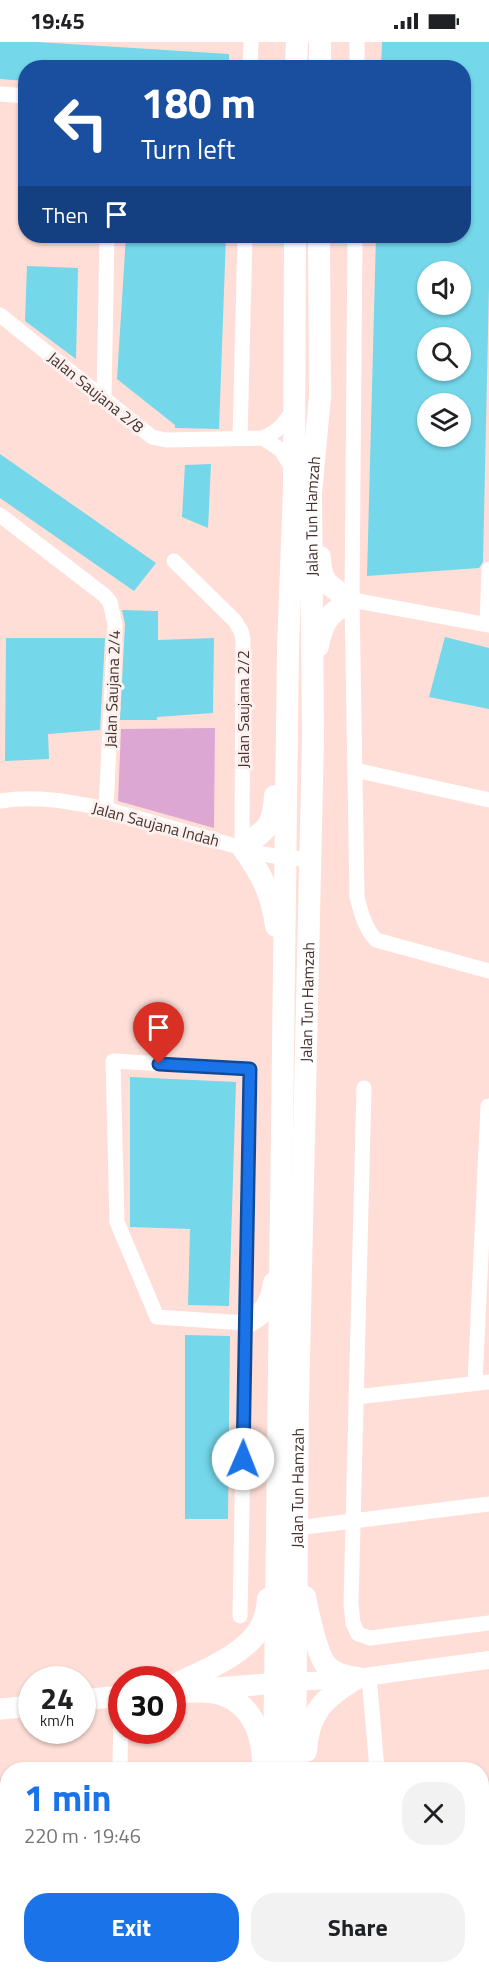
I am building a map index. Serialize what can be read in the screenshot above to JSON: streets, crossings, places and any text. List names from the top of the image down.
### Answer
{
  "streets": {
    "main road": ["Jalan Tun Hamzah"],
    "street": [
      "Jalan Saujana 2/8",
      "Jalan Saujana 2/4",
      "Jalan Saujana 2/2",
      "Jalan Saujana Indah"
    ]
  },
  "crossings": [
    ["Jalan Tun Hamzah", "Jalan Saujana Indah"],
    ["Jalan Saujana 2/4", "Jalan Saujana Indah"],
    ["Jalan Saujana 2/2", "Jalan Saujana Indah"]
  ],
  "page": {
    "status": "19:45",
    "turn": ["180 m", "Turn left"],
    "then": "Then",
    "speed": "24 km/h",
    "limit": "30",
    "heading": ["1 min", "220 m · 19:46"],
    "buttons": ["Exit", "Share"]
  }
}
